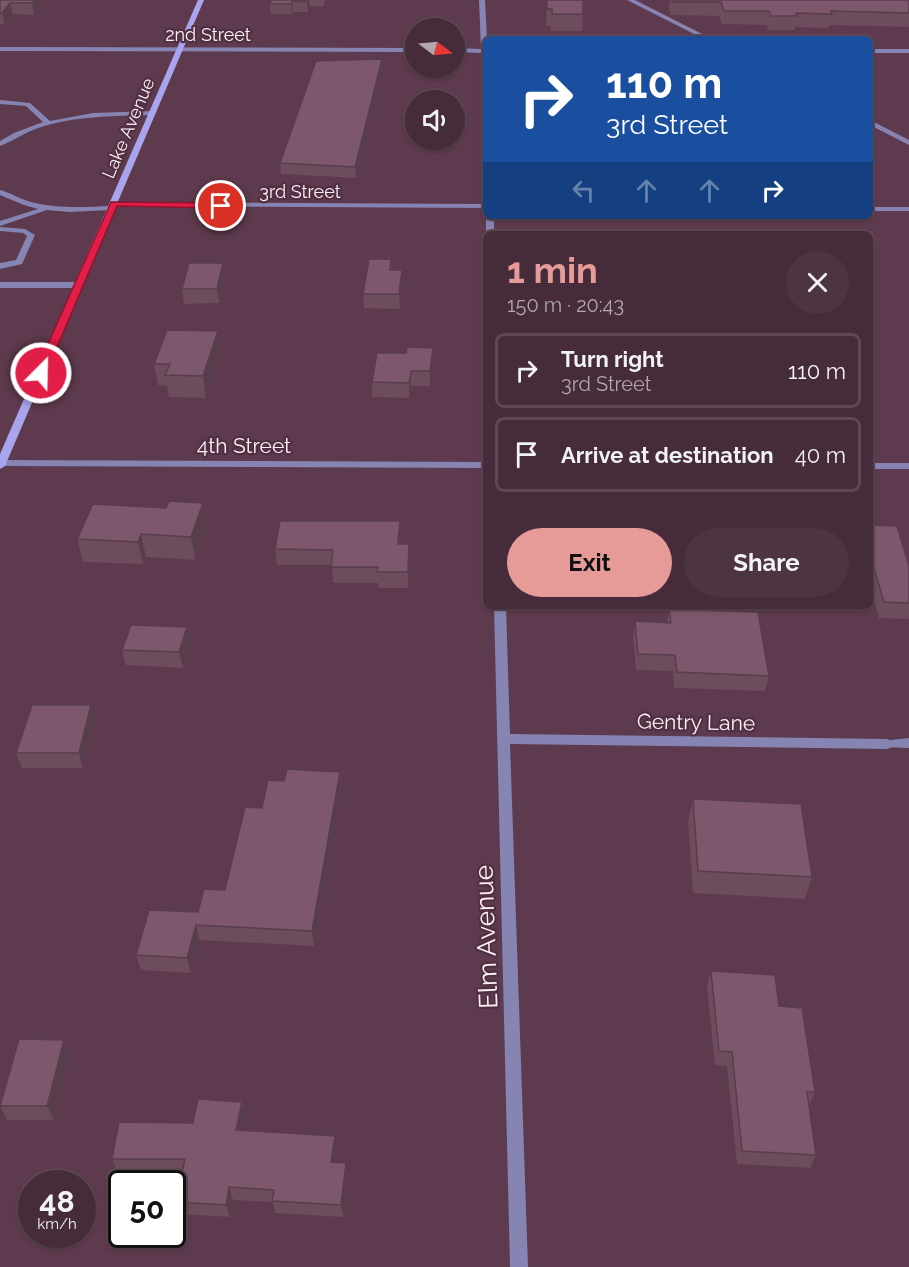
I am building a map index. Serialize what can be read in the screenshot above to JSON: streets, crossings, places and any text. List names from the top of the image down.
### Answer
{
  "streets": {
    "main road": ["Lake Avenue"],
    "street": [
      "2nd Street",
      "3rd Street",
      "4th Street",
      "Gentry Lane",
      "Elm Avenue"
    ]
  },
  "crossings": [
    ["2nd Street", "Lake Avenue"],
    ["Lake Avenue", "3rd Street"],
    ["Lake Avenue", "4th Street"],
    ["Gentry Lane", "Elm Avenue"]
  ],
  "north": "right",
  "page": {
    "turn": ["110 m", "3rd Street"],
    "heading": ["1 min", "150 m · 20:43"],
    "list": [
      {
        "name": "Turn right",
        "note": "3rd Street",
        "value": "110 m"
      },
      {
        "name": "Arrive at destination",
        "value": "40 m"
      }
    ],
    "buttons": ["Exit", "Share"],
    "speed": "48 km/h",
    "limit": "50"
  }
}
